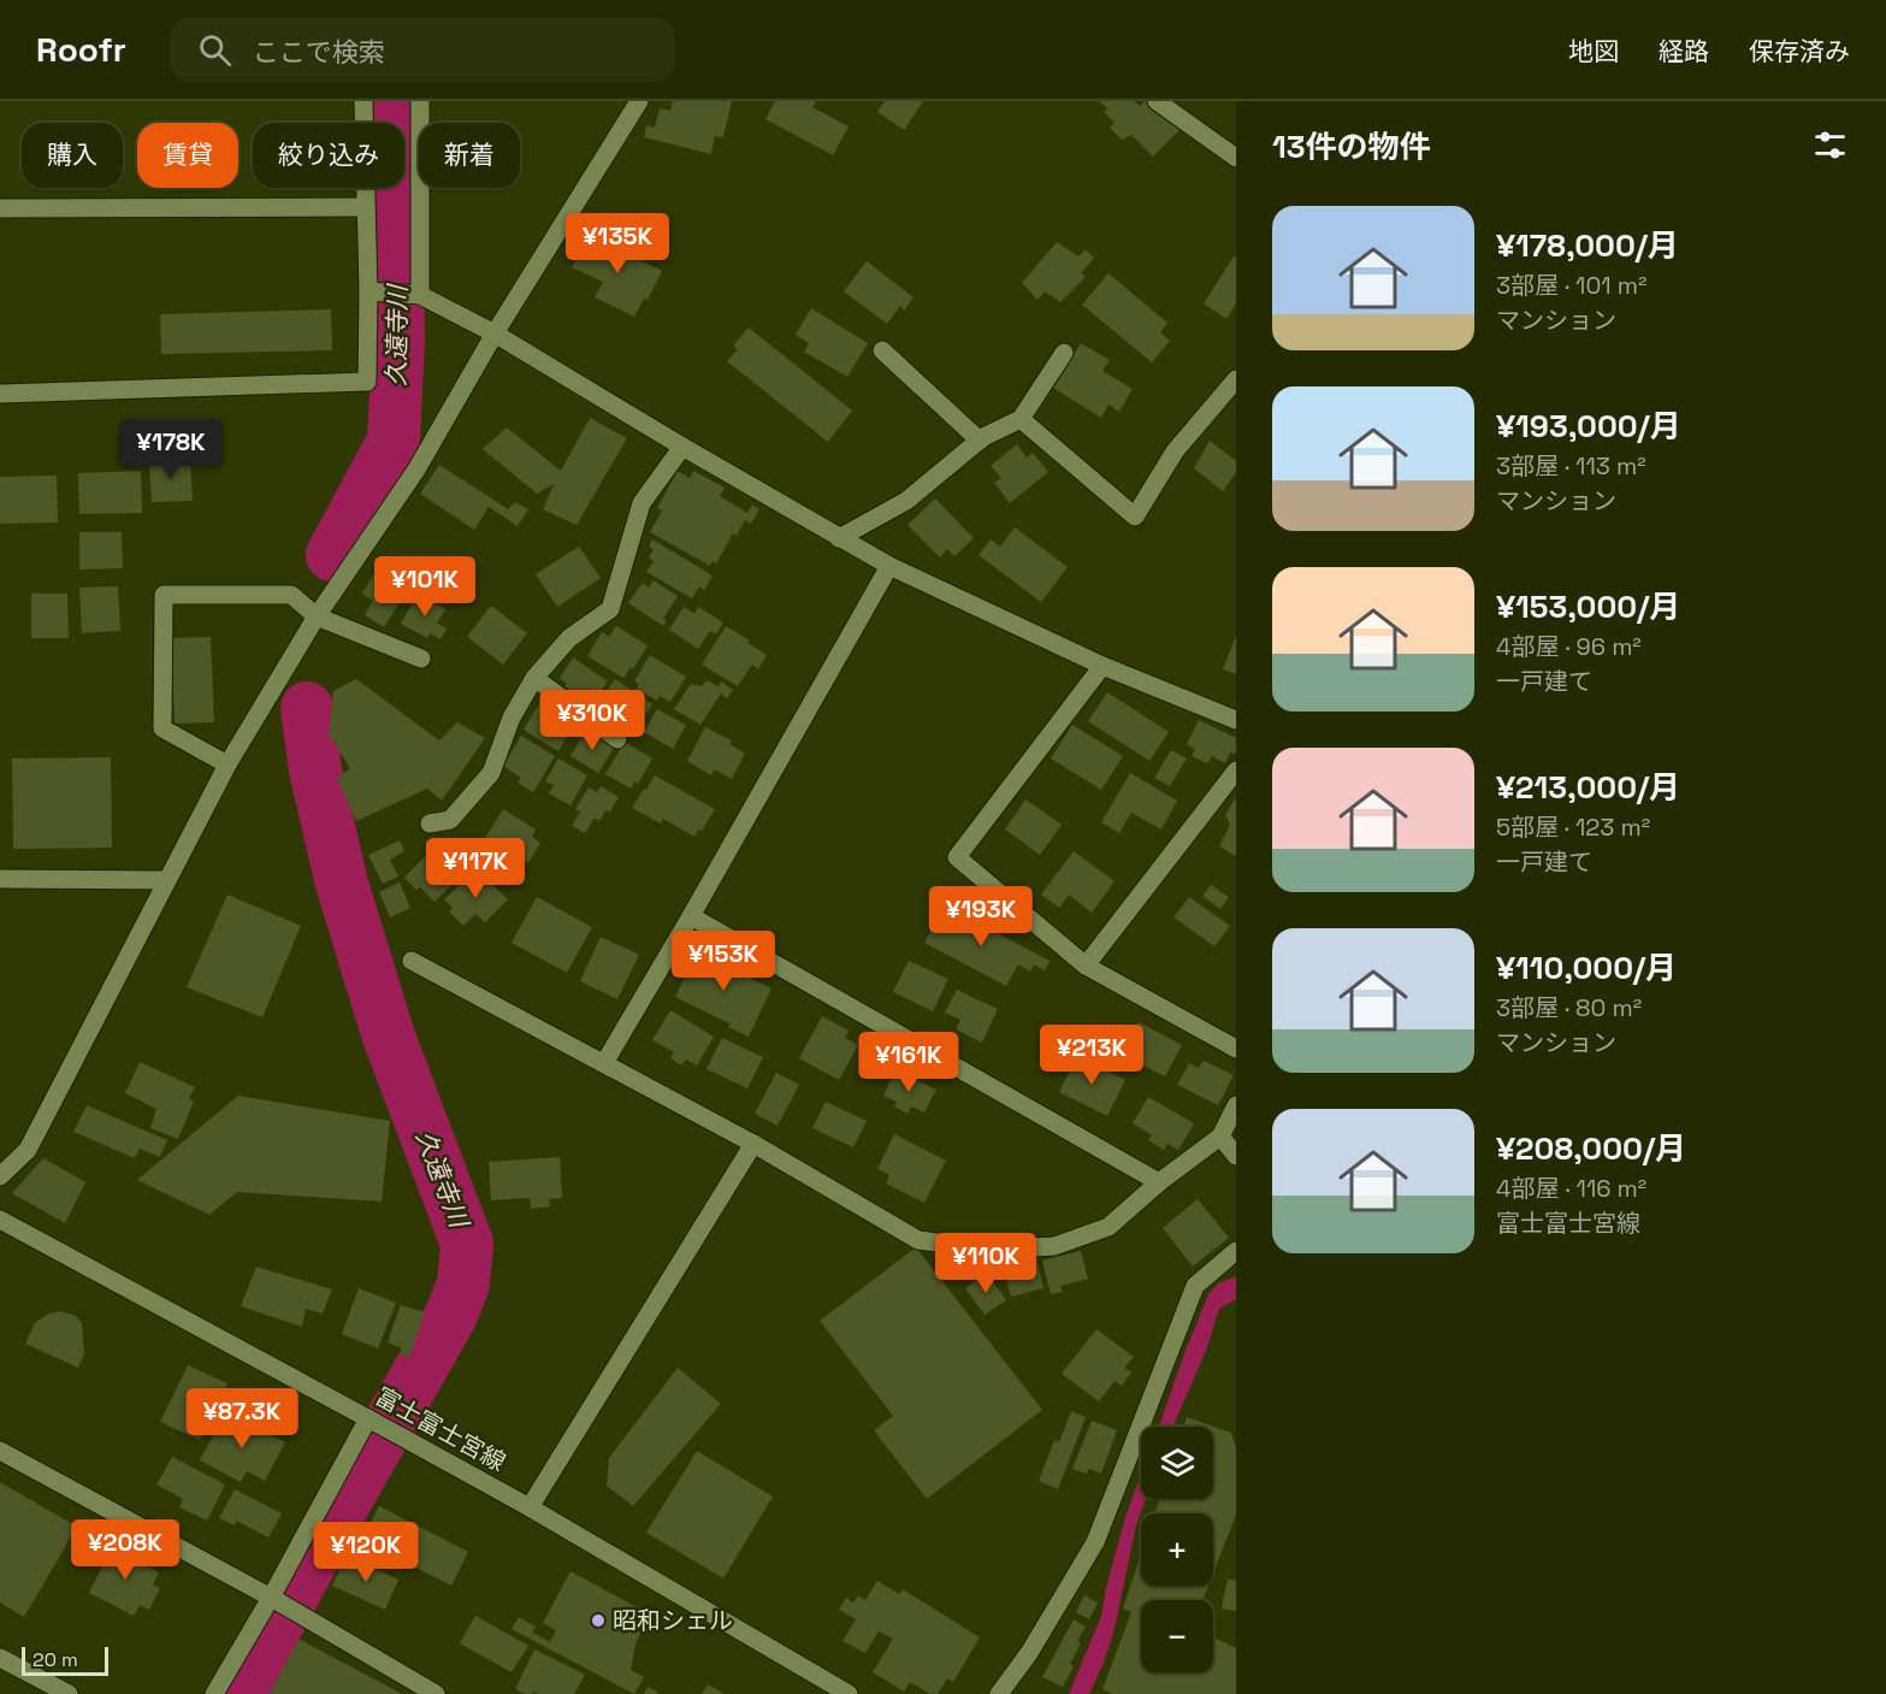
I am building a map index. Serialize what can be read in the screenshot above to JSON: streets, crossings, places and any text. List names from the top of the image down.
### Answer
{
  "streets": {
    "street": ["富士富士宮線"]
  },
  "water": ["久遠寺川"],
  "places": ["昭和シェル"],
  "scale_bar": "20 m",
  "page": {
    "header": "Roofr",
    "search": "ここで検索",
    "nav": ["地図", "経路", "保存済み"],
    "heading": "13件の物件",
    "chip": [
      "購入",
      "賃貸",
      "絞り込み",
      "新着"
    ],
    "list": [
      {
        "name": "¥178,000/月",
        "note": "3部屋 · 101 m² · マンション"
      },
      {
        "name": "¥193,000/月",
        "note": "3部屋 · 113 m² · マンション"
      },
      {
        "name": "¥153,000/月",
        "note": "4部屋 · 96 m² · 一戸建て"
      },
      {
        "name": "¥213,000/月",
        "note": "5部屋 · 123 m² · 一戸建て"
      },
      {
        "name": "¥110,000/月",
        "note": "3部屋 · 80 m² · マンション"
      },
      {
        "name": "¥208,000/月",
        "note": "4部屋 · 116 m² · 富士富士宮線"
      }
    ],
    "price": [
      "¥135K",
      "¥178K",
      "¥101K",
      "¥310K",
      "¥117K",
      "¥193K",
      "¥153K",
      "¥213K",
      "¥161K",
      "¥110K",
      "¥87.3K",
      "¥208K",
      "¥120K"
    ],
    "map_buttons": ["+", "−"],
    "scale": "20 m"
  }
}
